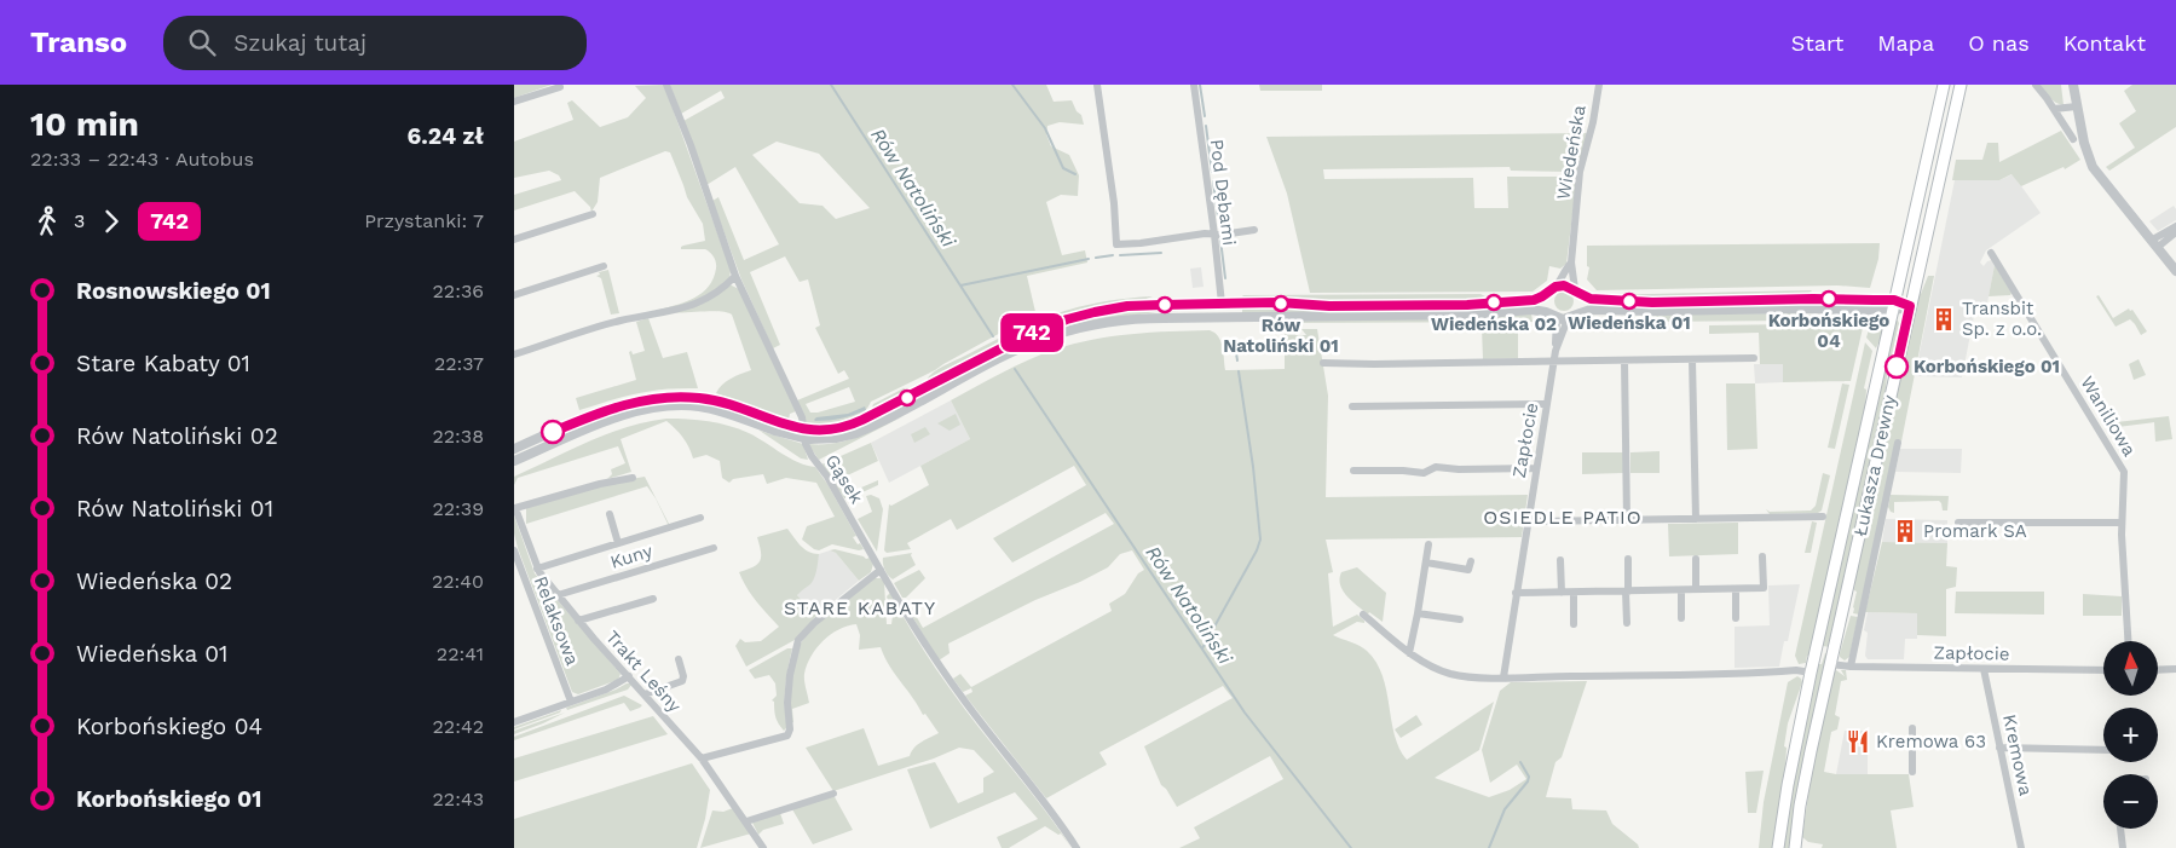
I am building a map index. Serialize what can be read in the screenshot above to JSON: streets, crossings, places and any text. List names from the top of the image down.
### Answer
{
  "streets": {
    "main road": ["Łukasza Drewny"],
    "street": [
      "Wiedeńska",
      "Pod Dębami",
      "Waniliowa",
      "Zapłocie",
      "Gąsek",
      "Kuny",
      "Relaksowa",
      "Trakt Leśny",
      "Kremowa"
    ]
  },
  "crossings": [
    ["Wiedeńska", "Zapłocie"],
    ["Zapłocie", "Łukasza Drewny"],
    ["Zapłocie", "Kremowa"],
    ["Kuny", "Trakt Leśny"]
  ],
  "districts": ["OSIEDLE PATIO", "STARE KABATY"],
  "water": ["Rów Natoliński"],
  "places": {
    "other": [
      "Korbońskiego 04",
      "Wiedeńska 01",
      "Wiedeńska 02",
      "Rów Natoliński 01",
      "Korbońskiego 01"
    ],
    "building": ["Transbit Sp. z o.o.", "Promark SA"],
    "restaurant": ["Kremowa 63"]
  },
  "lines": ["bus line 742"],
  "north": "top",
  "page": {
    "header": "Transo",
    "search": "Szukaj tutaj",
    "nav": [
      "Start",
      "Mapa",
      "O nas",
      "Kontakt"
    ],
    "heading": ["10 min", "22:33 – 22:43 · Autobus", "6.24 zł"],
    "on_map": "742",
    "legs": ["3", "742", "Przystanki: 7"],
    "list": [
      {
        "name": "Rosnowskiego 01",
        "value": "22:36"
      },
      {
        "name": "Stare Kabaty 01",
        "value": "22:37"
      },
      {
        "name": "Rów Natoliński 02",
        "value": "22:38"
      },
      {
        "name": "Rów Natoliński 01",
        "value": "22:39"
      },
      {
        "name": "Wiedeńska 02",
        "value": "22:40"
      },
      {
        "name": "Wiedeńska 01",
        "value": "22:41"
      },
      {
        "name": "Korbońskiego 04",
        "value": "22:42"
      },
      {
        "name": "Korbońskiego 01",
        "value": "22:43"
      }
    ],
    "map_buttons": ["+", "−"]
  }
}
